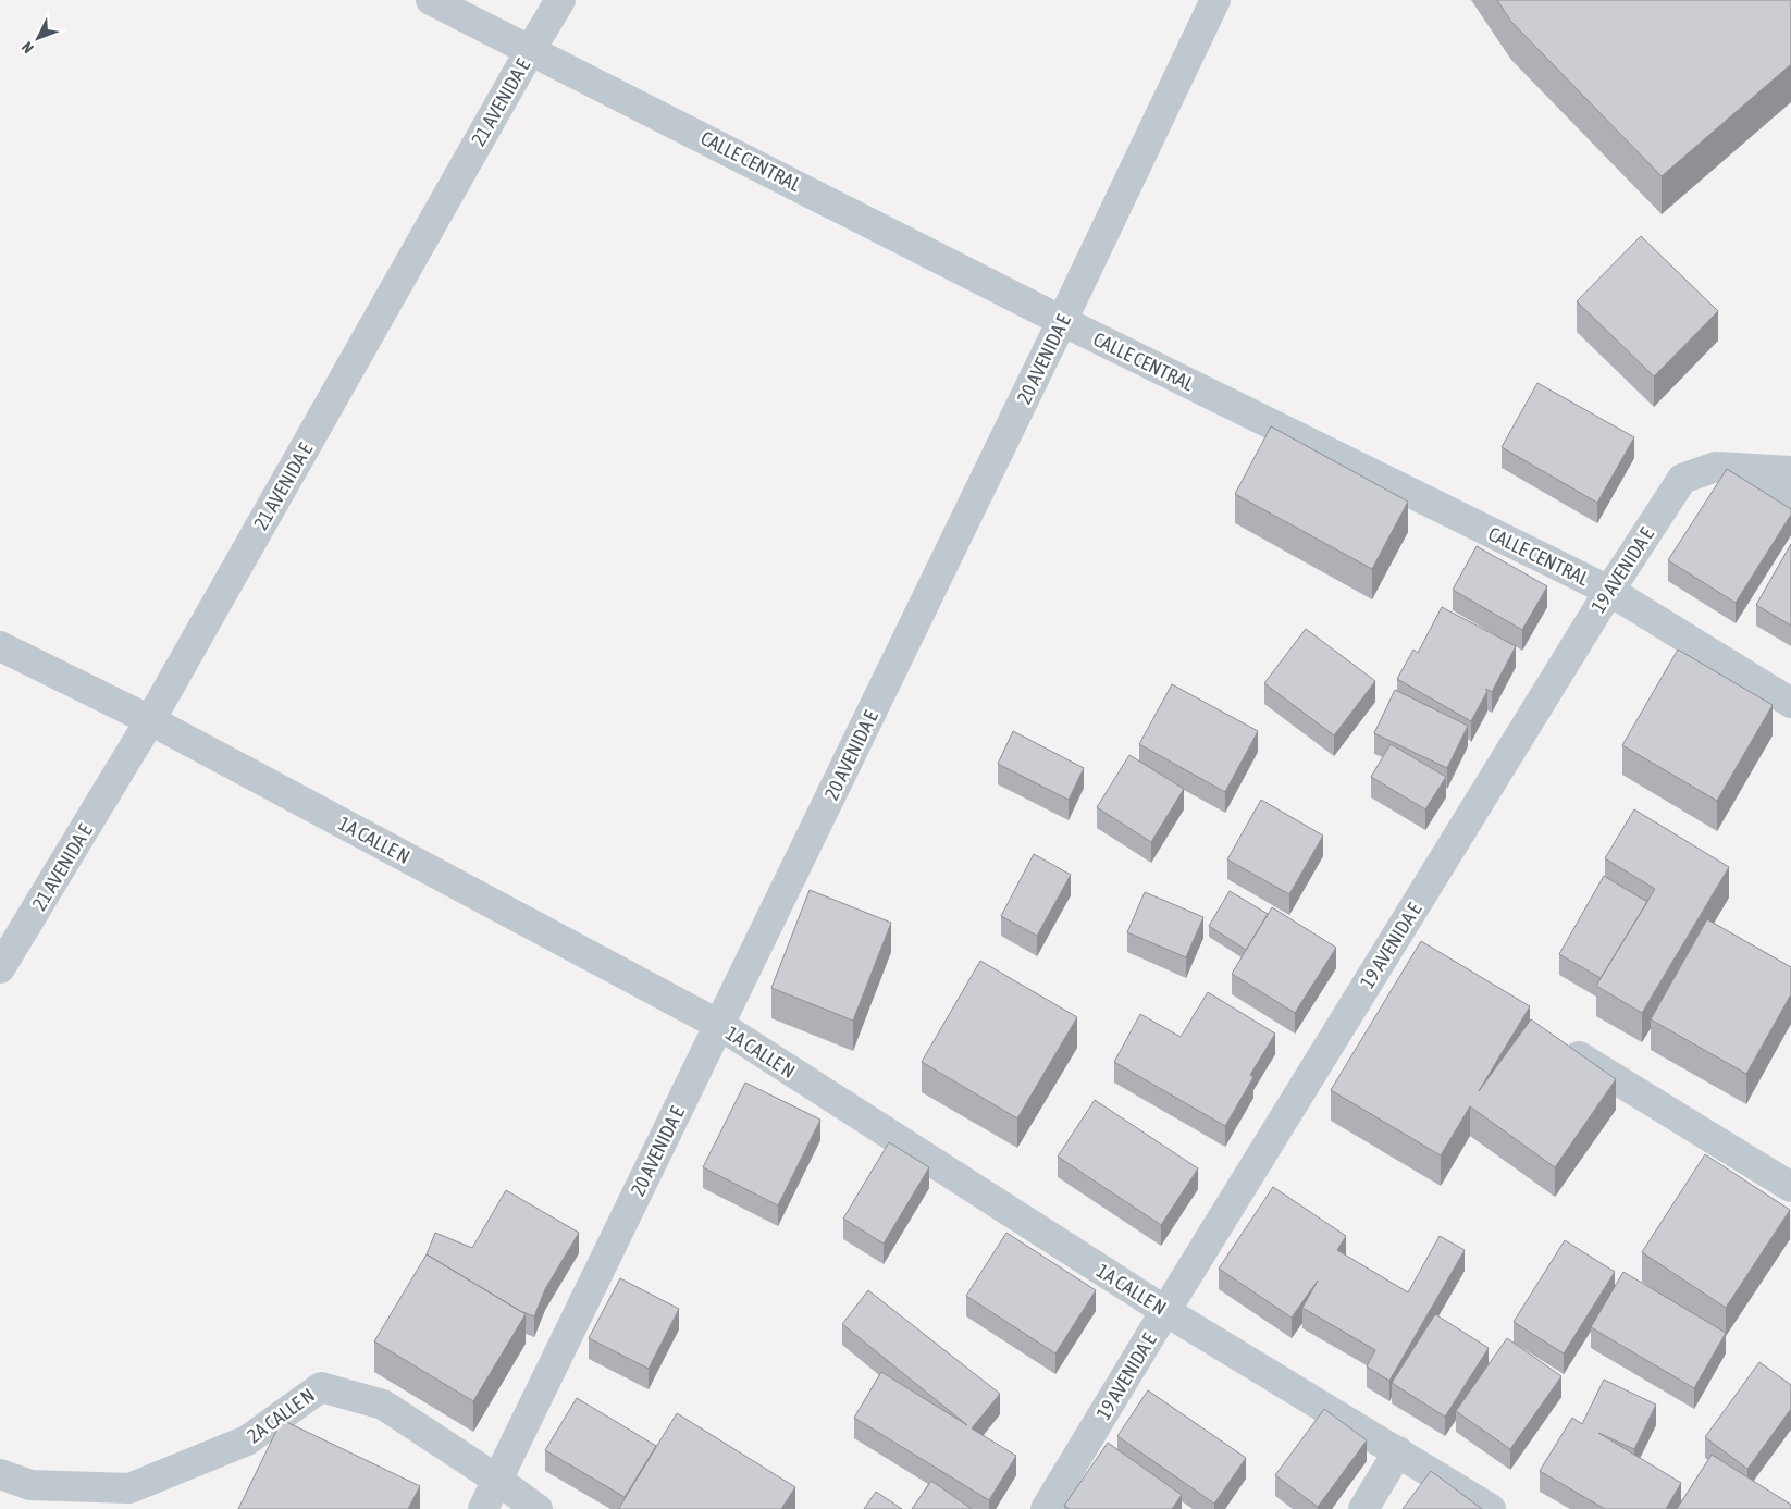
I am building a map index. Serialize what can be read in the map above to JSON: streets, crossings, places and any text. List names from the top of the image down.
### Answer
{
  "streets": {
    "street": [
      "21 AVENIDA E",
      "CALLE CENTRAL",
      "20 AVENIDA E",
      "19 AVENIDA E",
      "1A CALLE N",
      "2A CALLE N"
    ]
  },
  "crossings": [
    ["21 AVENIDA E", "CALLE CENTRAL"],
    ["21 AVENIDA E", "1A CALLE N"],
    ["CALLE CENTRAL", "20 AVENIDA E"],
    ["CALLE CENTRAL", "19 AVENIDA E"],
    ["20 AVENIDA E", "1A CALLE N"],
    ["20 AVENIDA E", "2A CALLE N"],
    ["19 AVENIDA E", "1A CALLE N"]
  ],
  "north": "bottom left"
}
